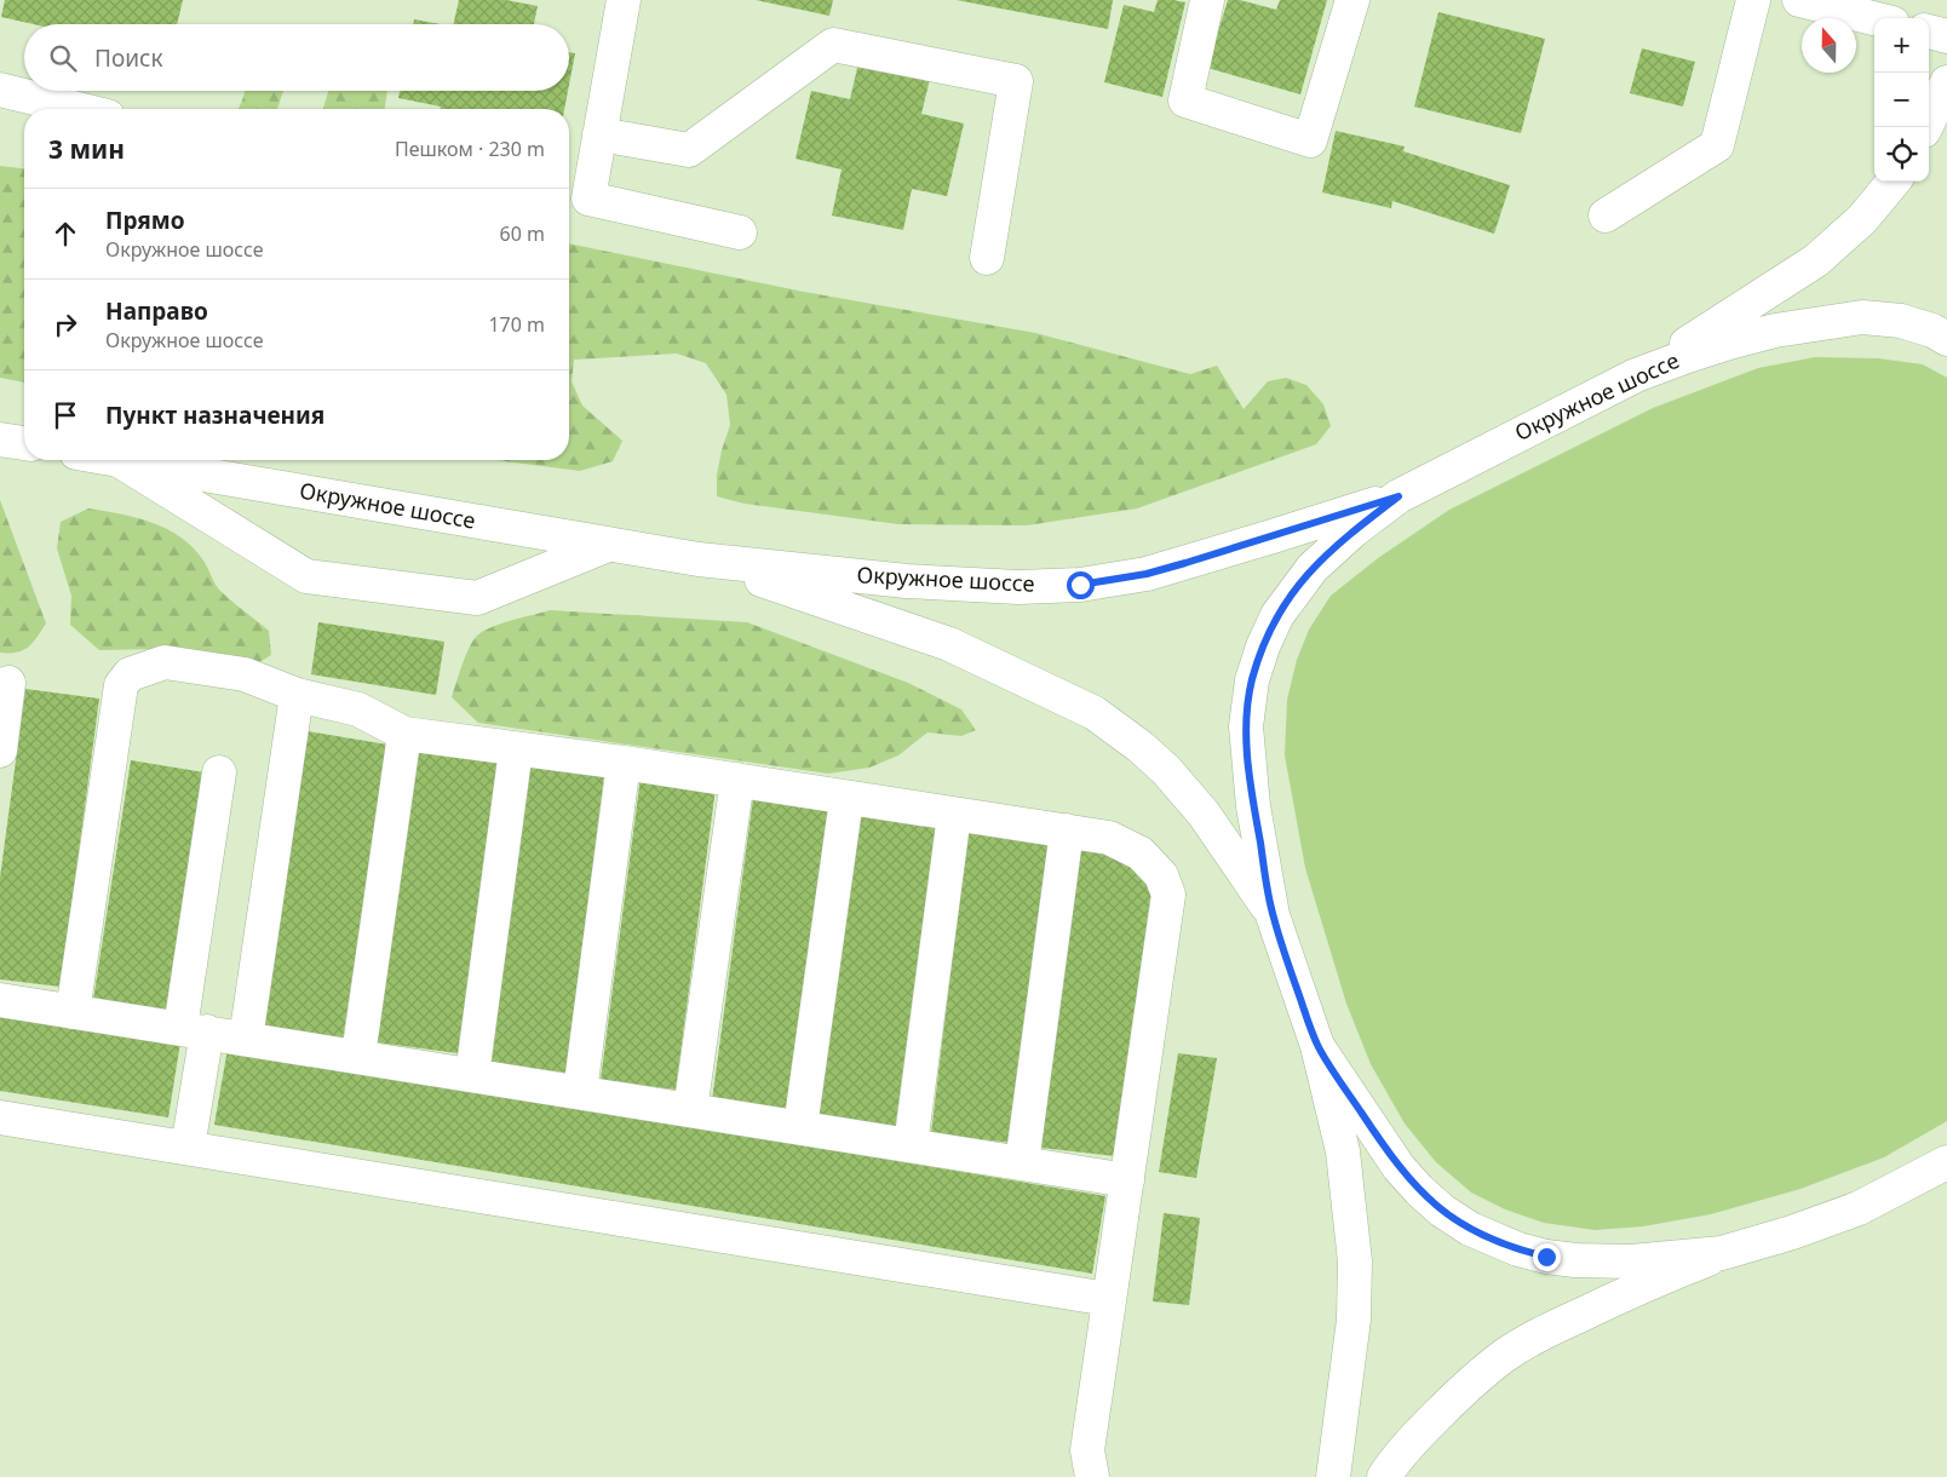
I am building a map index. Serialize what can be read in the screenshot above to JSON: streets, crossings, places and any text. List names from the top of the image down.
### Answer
{
  "streets": {
    "main road": ["Окружное шоссе"]
  },
  "north": "top",
  "page": {
    "map_buttons": ["+", "−"],
    "search": "Поиск",
    "heading": ["3 мин", "Пешком · 230 m"],
    "list": [
      ["Прямо", "Окружное шоссе", "60 m"],
      ["Направо", "Окружное шоссе", "170 m"],
      "Пункт назначения"
    ]
  }
}
